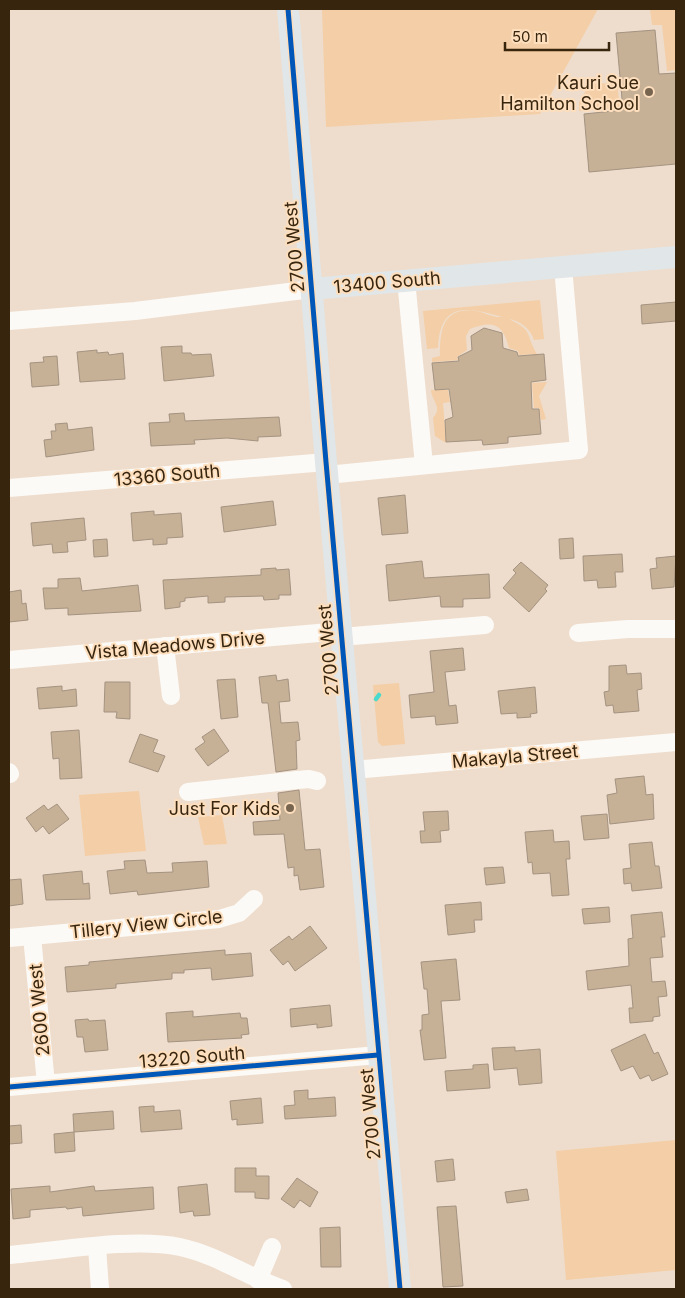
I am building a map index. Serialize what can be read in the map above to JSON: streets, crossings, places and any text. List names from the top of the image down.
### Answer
{
  "streets": {
    "main road": ["2700 West", "13400 South"],
    "street": [
      "13360 South",
      "Vista Meadows Drive",
      "Makayla Street",
      "Tillery View Circle",
      "2600 West",
      "13220 South"
    ]
  },
  "crossings": [
    ["2700 West", "13400 South"],
    ["2700 West", "13360 South"],
    ["2700 West", "Vista Meadows Drive"],
    ["2700 West", "Makayla Street"],
    ["2700 West", "13220 South"],
    ["13400 South", "13360 South"],
    ["Tillery View Circle", "2600 West"],
    ["2600 West", "13220 South"]
  ],
  "places": ["Kauri Sue Hamilton School", "Just For Kids"],
  "scale_bar": "50 m"
}
